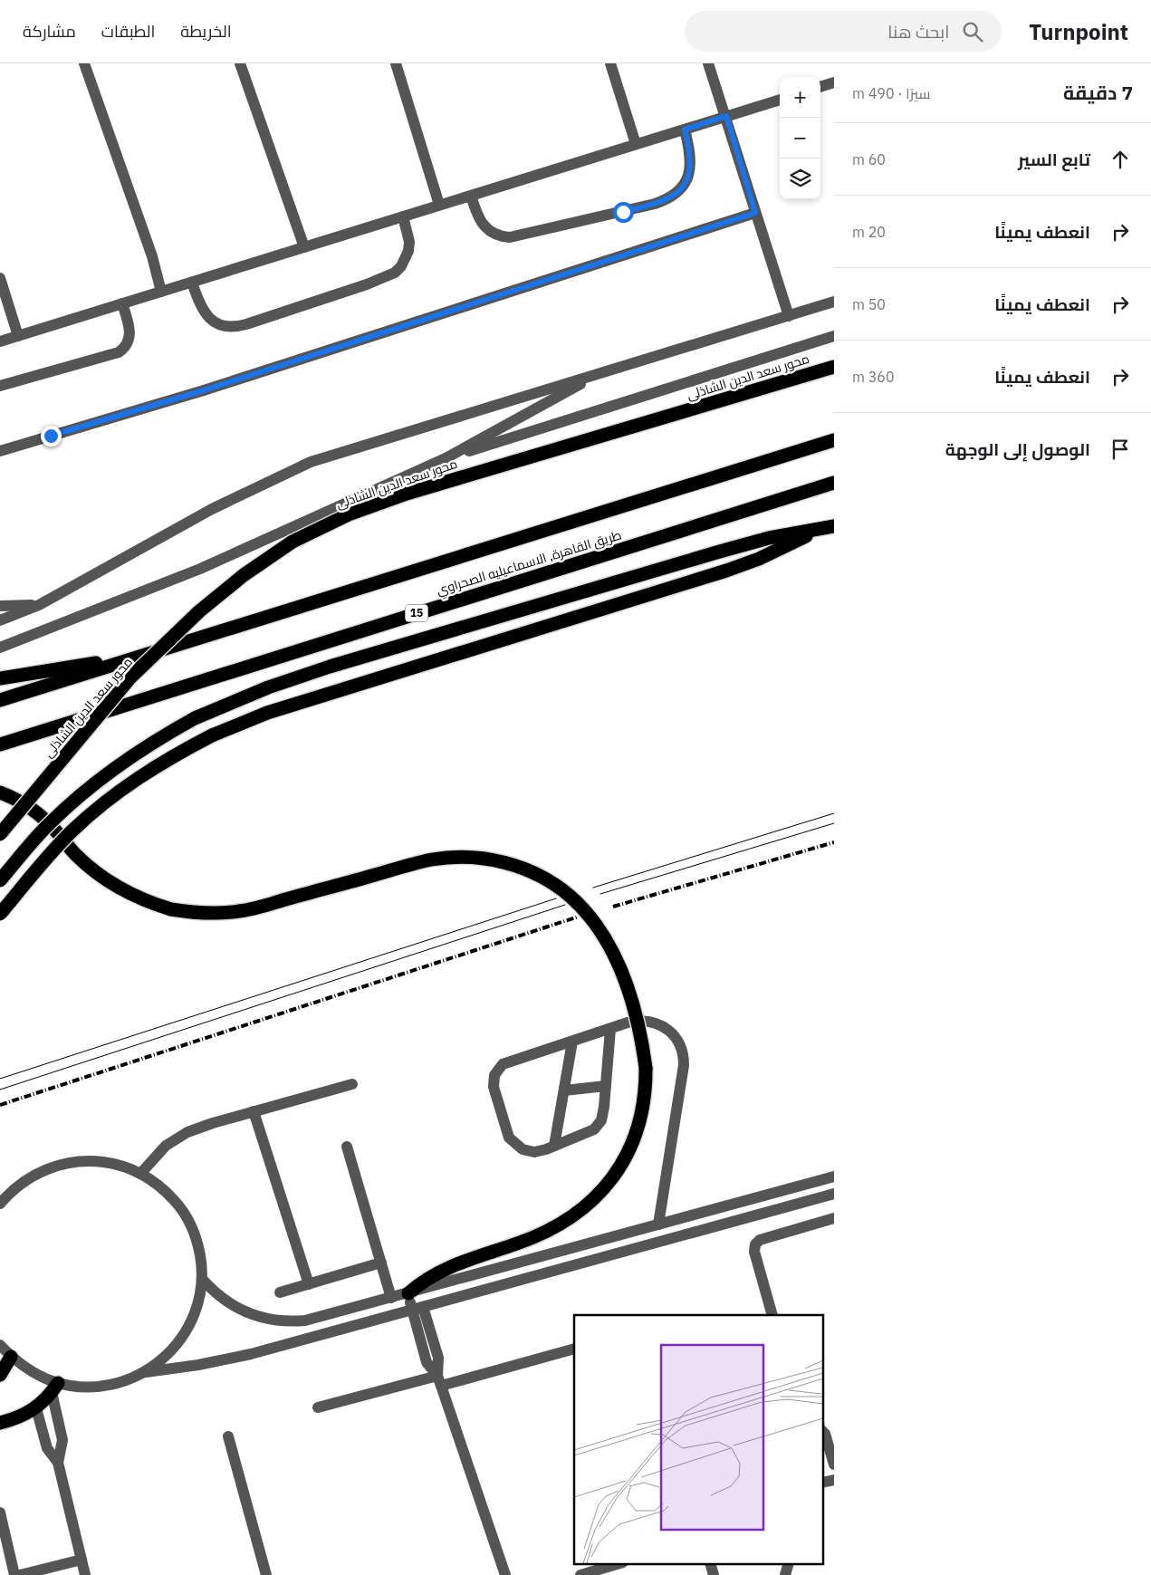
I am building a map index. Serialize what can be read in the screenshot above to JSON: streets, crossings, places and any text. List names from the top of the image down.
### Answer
{
  "streets": {
    "highway": ["محور سعد الدين الشاذلى", "طريق القاهرة, الاسماعيليه الصحراوي", "15"]
  },
  "page": {
    "header": "Turnpoint",
    "search": "ابحث هنا",
    "nav": ["الخريطة", "الطبقات", "مشاركة"],
    "heading": ["7 دقيقة", "سيرًا · 490 m"],
    "map_buttons": ["+", "−"],
    "list": [
      ["تابع السير", "60 m"],
      ["انعطف يمينًا", "20 m"],
      ["انعطف يمينًا", "50 m"],
      ["انعطف يمينًا", "360 m"],
      "الوصول إلى الوجهة"
    ]
  }
}
